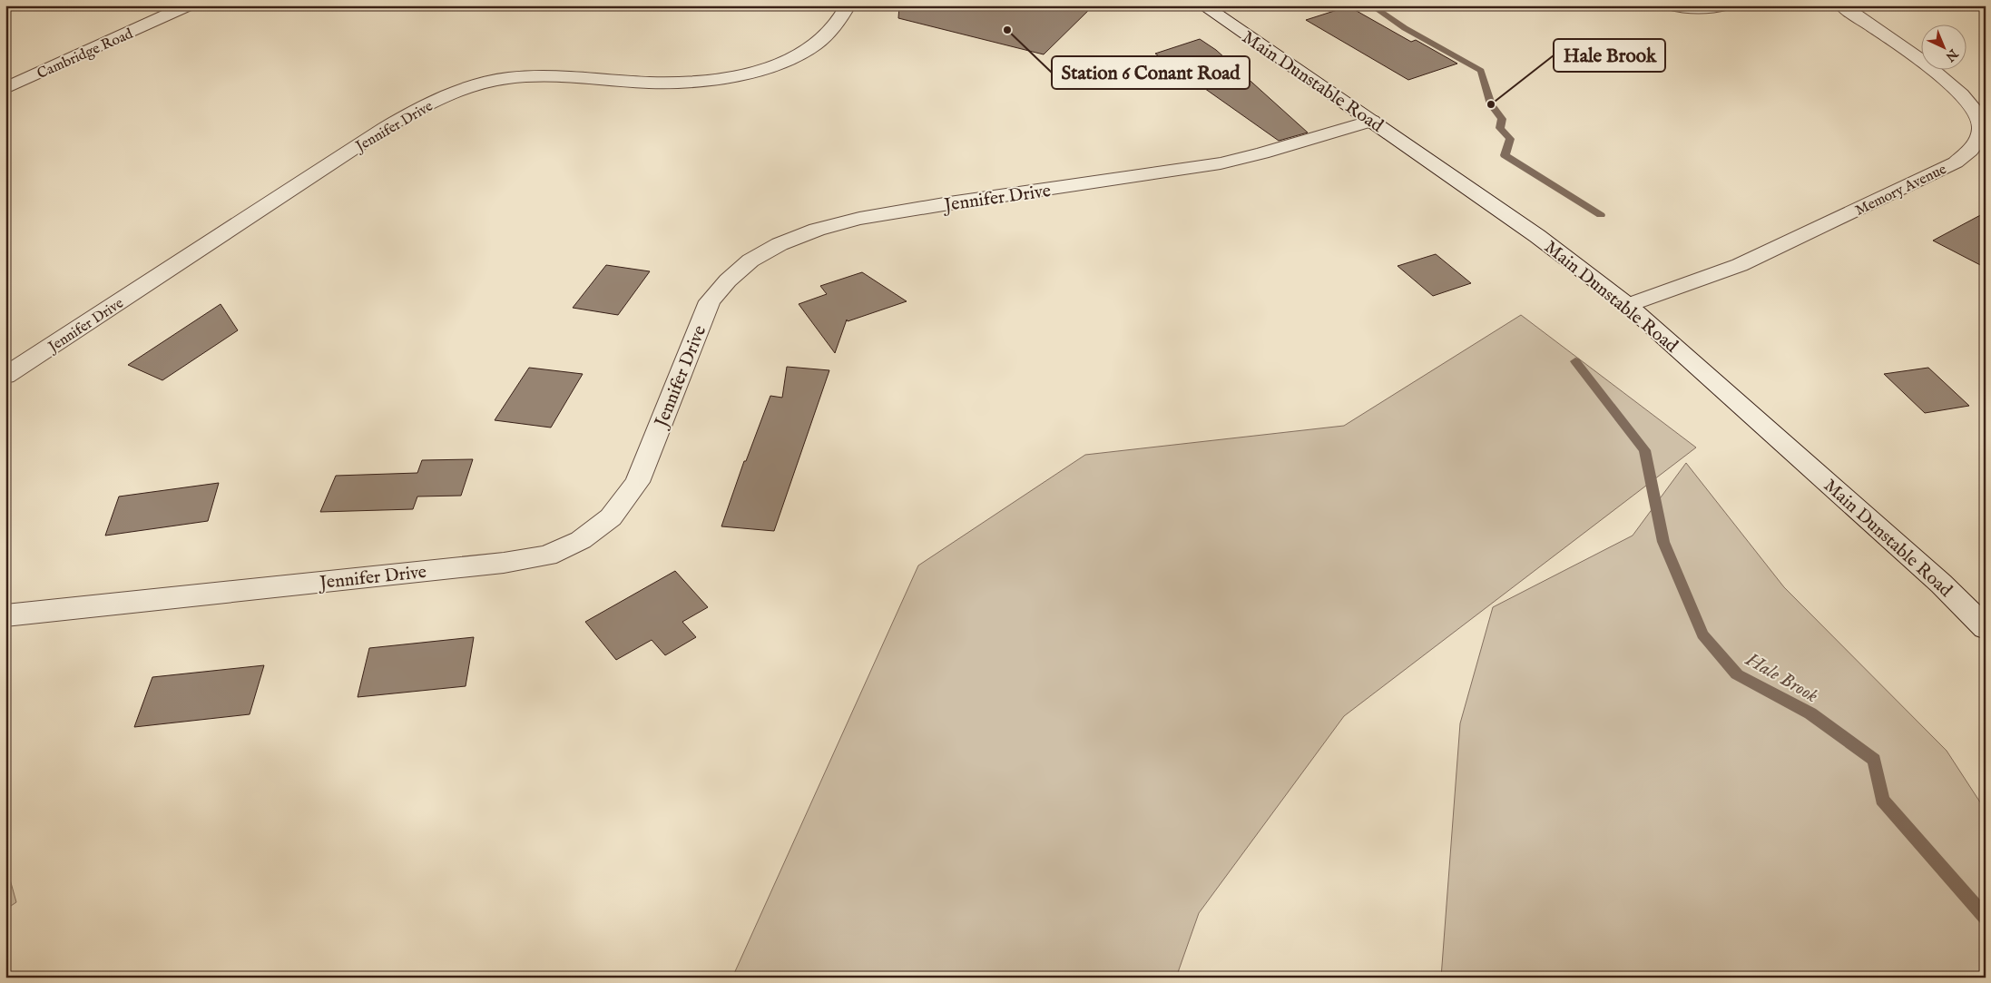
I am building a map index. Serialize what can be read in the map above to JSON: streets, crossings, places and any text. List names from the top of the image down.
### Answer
{
  "streets": {
    "street": [
      "Cambridge Road",
      "Main Dunstable Road",
      "Jennifer Drive",
      "Memory Avenue"
    ]
  },
  "crossings": [
    ["Main Dunstable Road", "Jennifer Drive"],
    ["Main Dunstable Road", "Memory Avenue"]
  ],
  "water": ["Hale Brook"],
  "places": ["Station 6 Conant Road", "Hale Brook"],
  "north": "bottom right"
}
